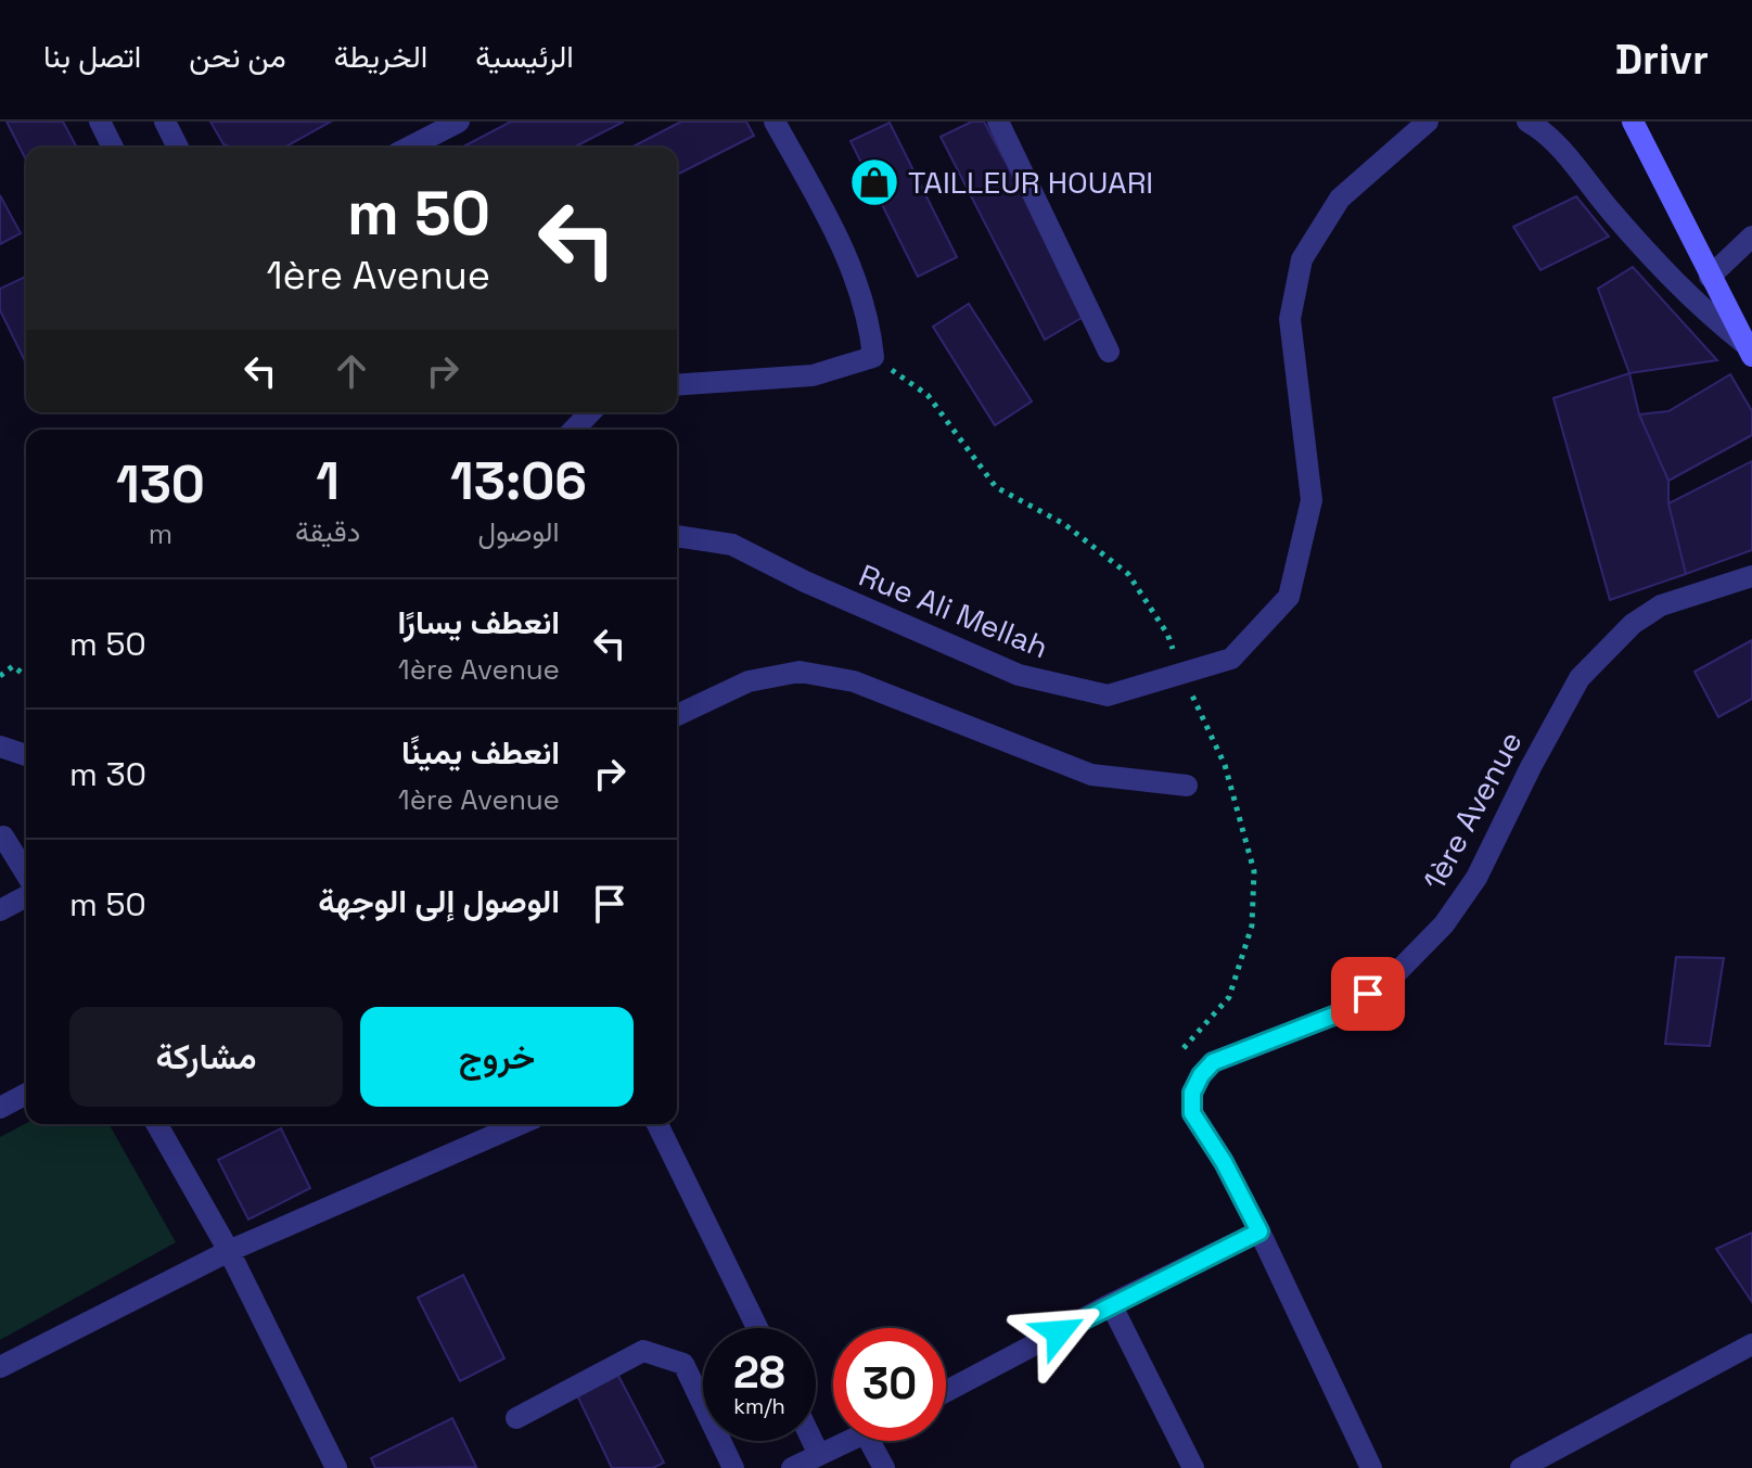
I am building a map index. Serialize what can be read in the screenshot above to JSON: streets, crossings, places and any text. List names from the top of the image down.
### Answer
{
  "streets": {
    "street": ["Rue Ali Mellah", "1ère Avenue"]
  },
  "places": {
    "shop": ["TAILLEUR HOUARI"]
  },
  "page": {
    "header": "Drivr",
    "nav": [
      "الرئيسية",
      "الخريطة",
      "من نحن",
      "اتصل بنا"
    ],
    "turn": ["50 m", "1ère Avenue"],
    "eta": [
      "13:06",
      "الوصول",
      "1",
      "دقيقة",
      "130",
      "m"
    ],
    "list": [
      {
        "name": "انعطف يسارًا",
        "note": "1ère Avenue",
        "value": "50 m"
      },
      {
        "name": "انعطف يمينًا",
        "note": "1ère Avenue",
        "value": "30 m"
      },
      {
        "name": "الوصول إلى الوجهة",
        "value": "50 m"
      }
    ],
    "buttons": ["خروج", "مشاركة"],
    "speed": "28 km/h",
    "limit": "30"
  }
}
